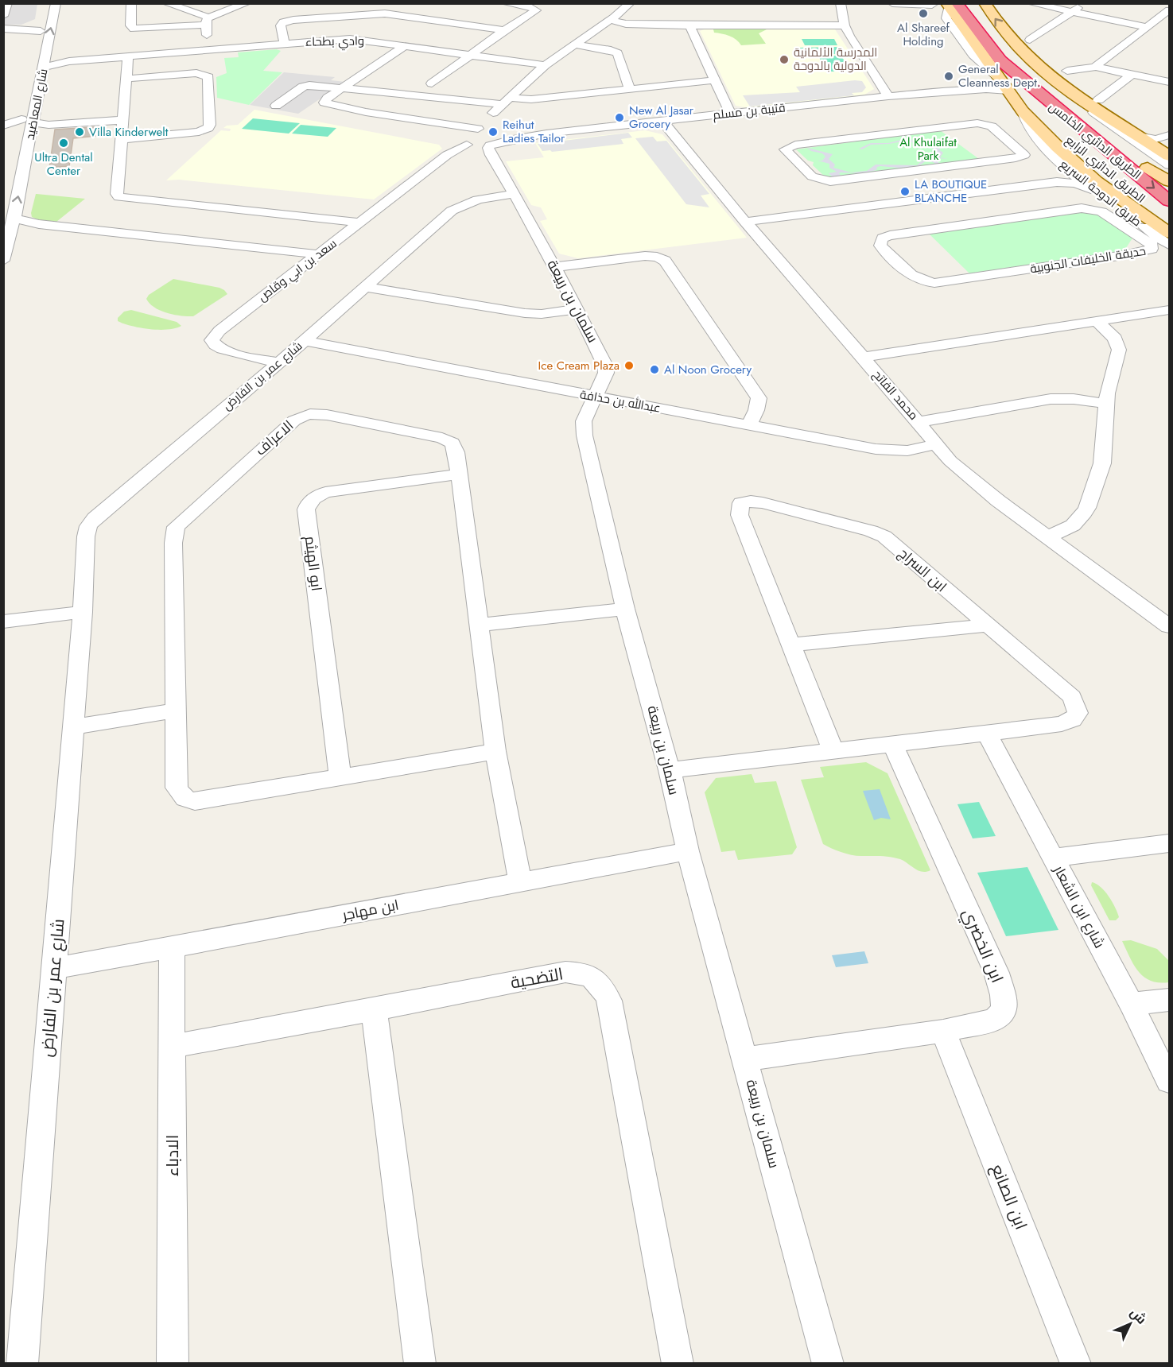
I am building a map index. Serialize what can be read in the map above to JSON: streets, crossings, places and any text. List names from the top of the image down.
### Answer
{
  "streets": {
    "highway": ["الطريق الدائري الخامس", "الطريق الدائري الرابع"],
    "street": [
      "وادي بطحاء",
      "شارع المعاضيد",
      "قتيبة بن مسلم",
      "طريق الدوحة السريع",
      "حديقة الخليفات الجنوبية",
      "سعد بن ابي وقاص",
      "سلمان بن ربيعة",
      "شارع عمر بن الفارض",
      "محمد الفاتح",
      "عبدالله بن حذافة",
      "الاعراف",
      "ابو الهيثم",
      "ابن السراج",
      "شارع ابن الشعار",
      "ابن مهاجر",
      "ابن الخضري",
      "التضحية",
      "الادباء",
      "ابن الصانع"
    ]
  },
  "crossings": [
    ["وادي بطحاء", "شارع المعاضيد"],
    ["قتيبة بن مسلم", "الطريق الدائري الرابع"],
    ["قتيبة بن مسلم", "سعد بن ابي وقاص"],
    ["قتيبة بن مسلم", "سلمان بن ربيعة"],
    ["قتيبة بن مسلم", "محمد الفاتح"],
    ["الطريق الدائري الخامس", "الطريق الدائري الرابع"],
    ["الطريق الدائري الرابع", "طريق الدوحة السريع"],
    ["سعد بن ابي وقاص", "شارع عمر بن الفارض"],
    ["سلمان بن ربيعة", "شارع عمر بن الفارض"],
    ["سلمان بن ربيعة", "عبدالله بن حذافة"],
    ["سلمان بن ربيعة", "ابن السراج"],
    ["سلمان بن ربيعة", "ابن مهاجر"],
    ["سلمان بن ربيعة", "ابن الخضري"],
    ["شارع عمر بن الفارض", "عبدالله بن حذافة"],
    ["شارع عمر بن الفارض", "ابن مهاجر"],
    ["محمد الفاتح", "عبدالله بن حذافة"],
    ["الاعراف", "ابو الهيثم"],
    ["الاعراف", "ابن مهاجر"],
    ["ابن السراج", "شارع ابن الشعار"],
    ["ابن السراج", "ابن الخضري"],
    ["ابن مهاجر", "الادباء"],
    ["ابن الخضري", "ابن الصانع"],
    ["التضحية", "الادباء"]
  ],
  "one_way": ["الطريق الدائري الخامس"],
  "parks": ["Al Khulaifat Park"],
  "places": [
    "Al Shareef Holding",
    "المدرسة الألمانية الدولية بالدوحة",
    "General Cleanness Dept.",
    "New Al Jasar Grocery",
    "Villa Kinderwelt",
    "Reihut Ladies Tailor",
    "Ultra Dental Center",
    "LA BOUTIQUE BLANCHE",
    "Ice Cream Plaza",
    "Al Noon Grocery"
  ],
  "north": "top right"
}
